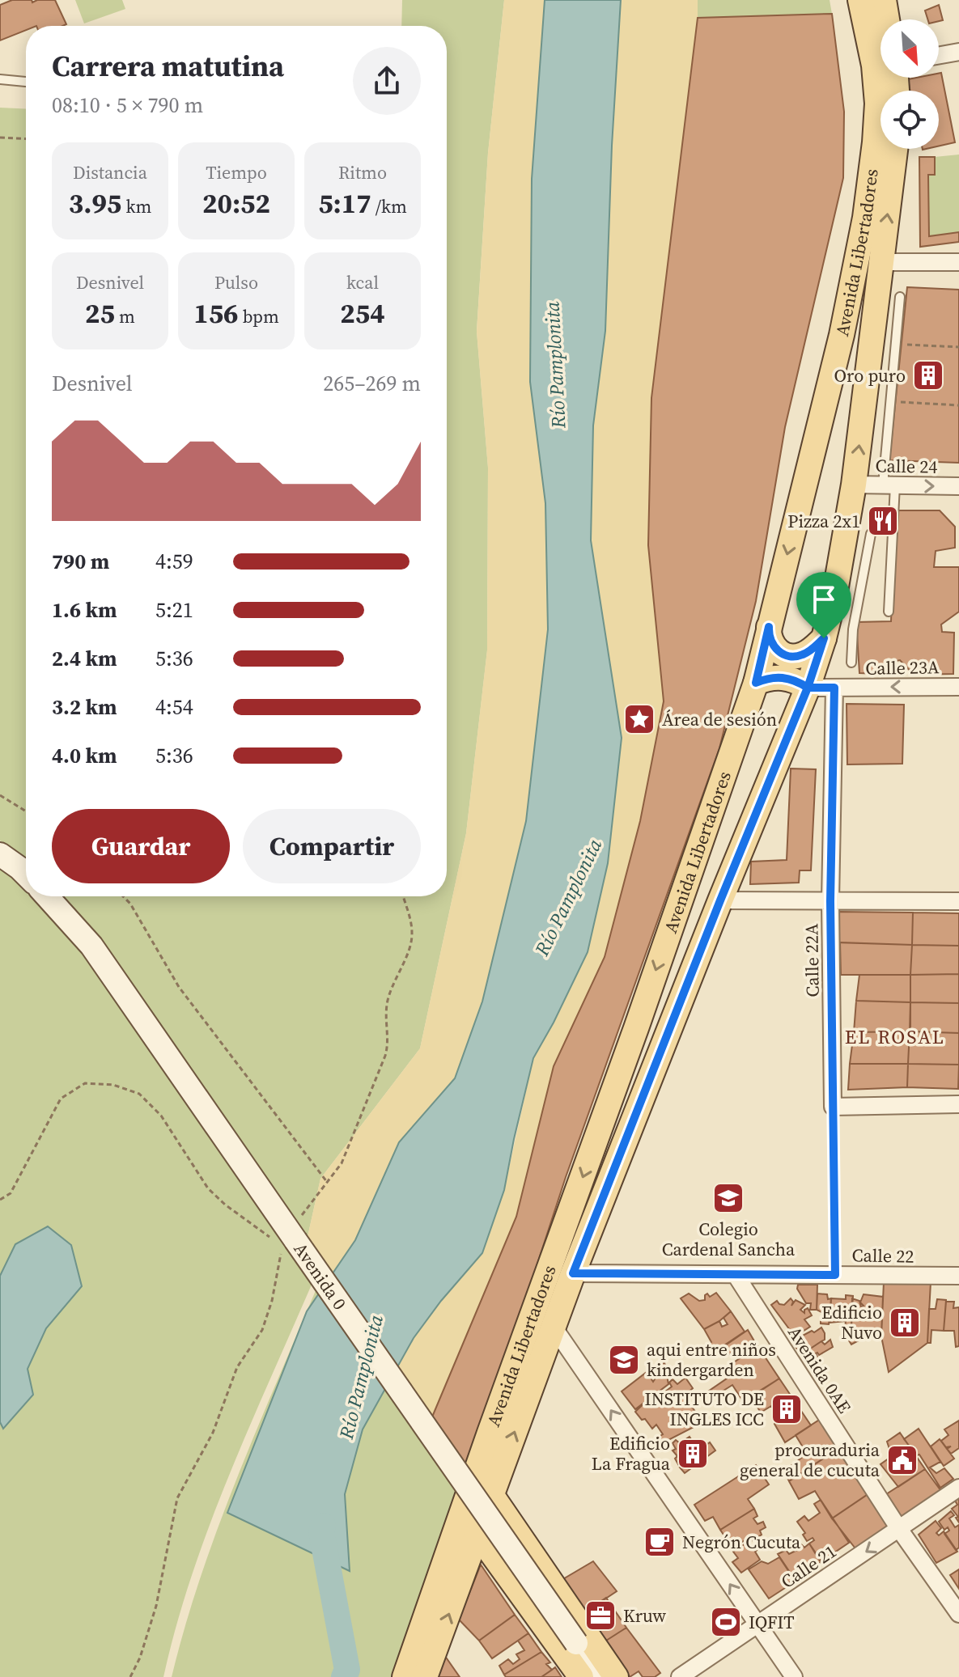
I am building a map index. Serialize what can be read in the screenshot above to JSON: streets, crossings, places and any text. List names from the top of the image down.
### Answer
{
  "streets": {
    "main road": ["Avenida Libertadores"],
    "street": [
      "Calle 24",
      "Calle 23A",
      "Calle 22A",
      "Calle 22",
      "Avenida 0",
      "Avenida 0AE",
      "Calle 21"
    ]
  },
  "crossings": [
    ["Avenida Libertadores", "Calle 24"],
    ["Avenida Libertadores", "Calle 23A"],
    ["Avenida Libertadores", "Calle 22"],
    ["Calle 23A", "Calle 22A"],
    ["Calle 22", "Avenida 0AE"],
    ["Avenida 0AE", "Calle 21"]
  ],
  "one_way": ["Calle 24", "Calle 23A", "Calle 21"],
  "districts": ["EL ROSAL"],
  "water": ["Río Pamplonita"],
  "places": {
    "building": [
      "Oro puro",
      "Edificio Nuvo",
      "INSTITUTO DE INGLES ICC",
      "Edificio La Fragua"
    ],
    "restaurant": ["Pizza 2x1"],
    "place": ["Área de sesión"],
    "school or university": ["Colegio Cardenal Sancha", "aqui entre niños kindergarden"],
    "public building": ["procuraduria general de cucuta"],
    "cafe": ["Negrón Cucuta"],
    "office": ["Kruw"],
    "sports": ["IQFIT"]
  },
  "north": "bottom right",
  "page": {
    "heading": ["Carrera matutina", "08:10 · 5 × 790 m"],
    "stats": [
      ["Distancia", "3.95 km"],
      ["Tiempo", "20:52"],
      ["Ritmo", "5:17 /km"],
      ["Desnivel", "25 m"],
      ["Pulso", "156 bpm"],
      ["kcal", "254"]
    ],
    "chart": ["Desnivel", "265–269 m"],
    "list": [
      {
        "name": "790 m",
        "note": "4:59"
      },
      {
        "name": "1.6 km",
        "note": "5:21"
      },
      {
        "name": "2.4 km",
        "note": "5:36"
      },
      {
        "name": "3.2 km",
        "note": "4:54"
      },
      {
        "name": "4.0 km",
        "note": "5:36"
      }
    ],
    "buttons": ["Guardar", "Compartir"]
  }
}
